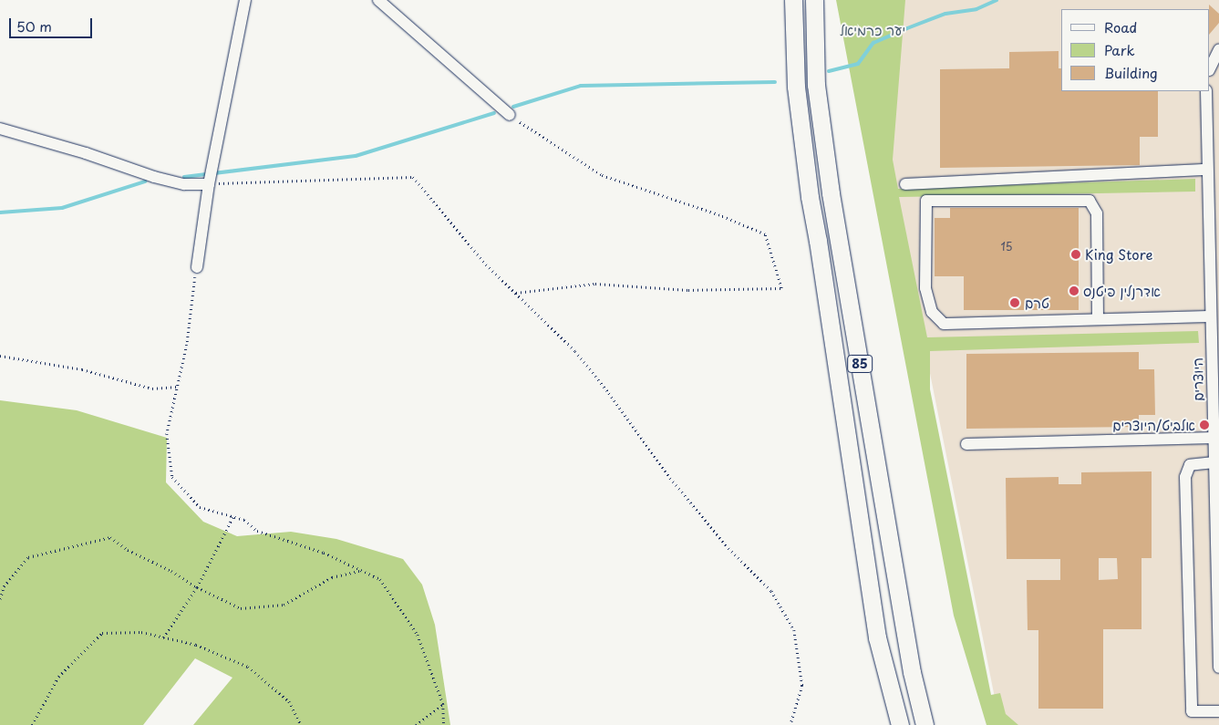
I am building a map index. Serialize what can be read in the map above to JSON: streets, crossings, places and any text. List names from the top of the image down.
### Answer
{
  "streets": {
    "highway": ["85"],
    "street": ["היוצרים"]
  },
  "parks": ["יער כרמיאל"],
  "places": [
    "King Store",
    "אדרנלין פיטנס",
    "טרם",
    "אלביט/היוצרים"
  ],
  "house_numbers": ["15"],
  "legend": ["Road", "Park", "Building"],
  "scale_bar": "50 m"
}
